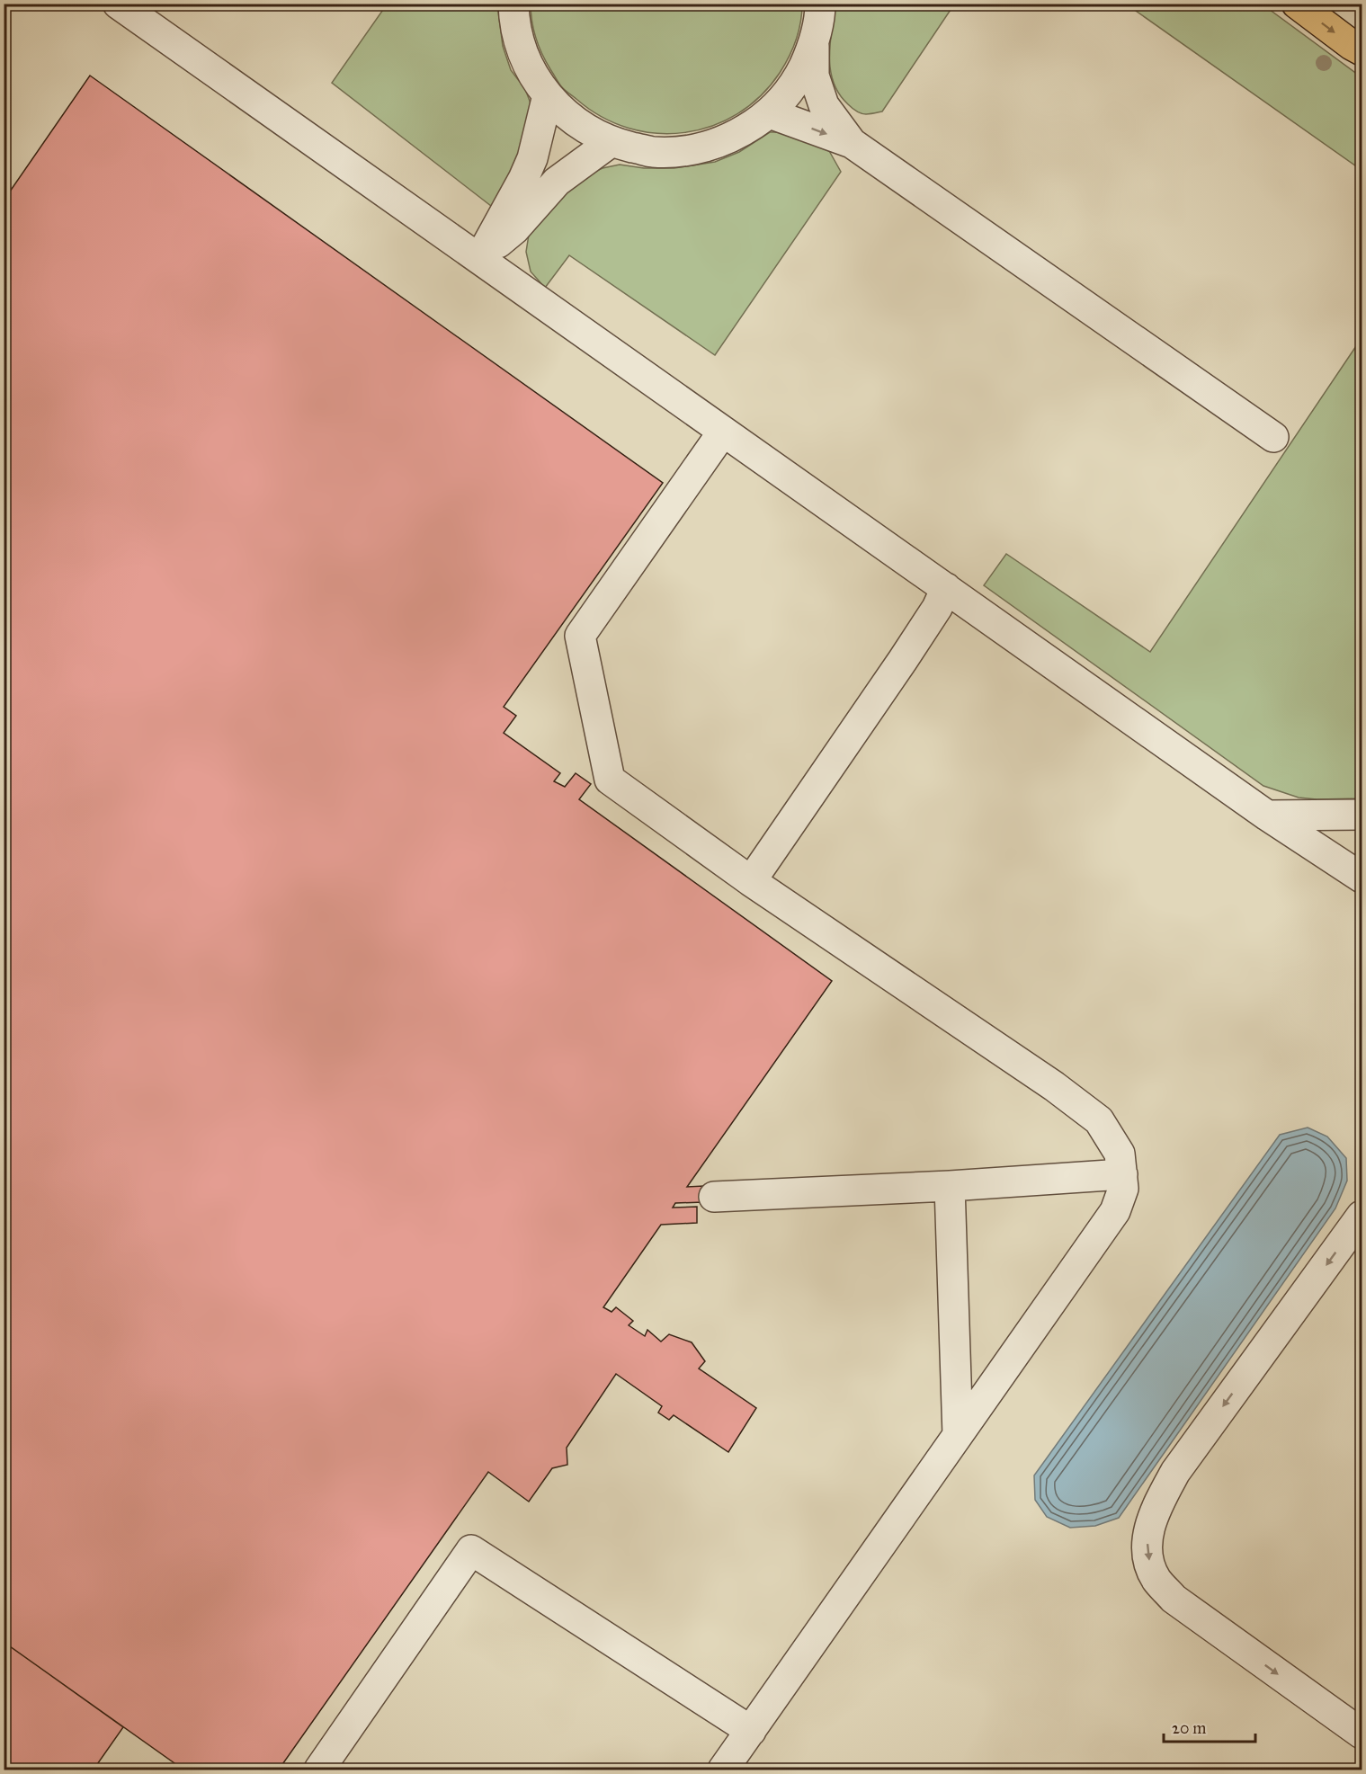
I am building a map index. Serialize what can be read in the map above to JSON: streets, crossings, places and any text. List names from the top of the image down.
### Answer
{
  "scale_bar": "20 m"
}
